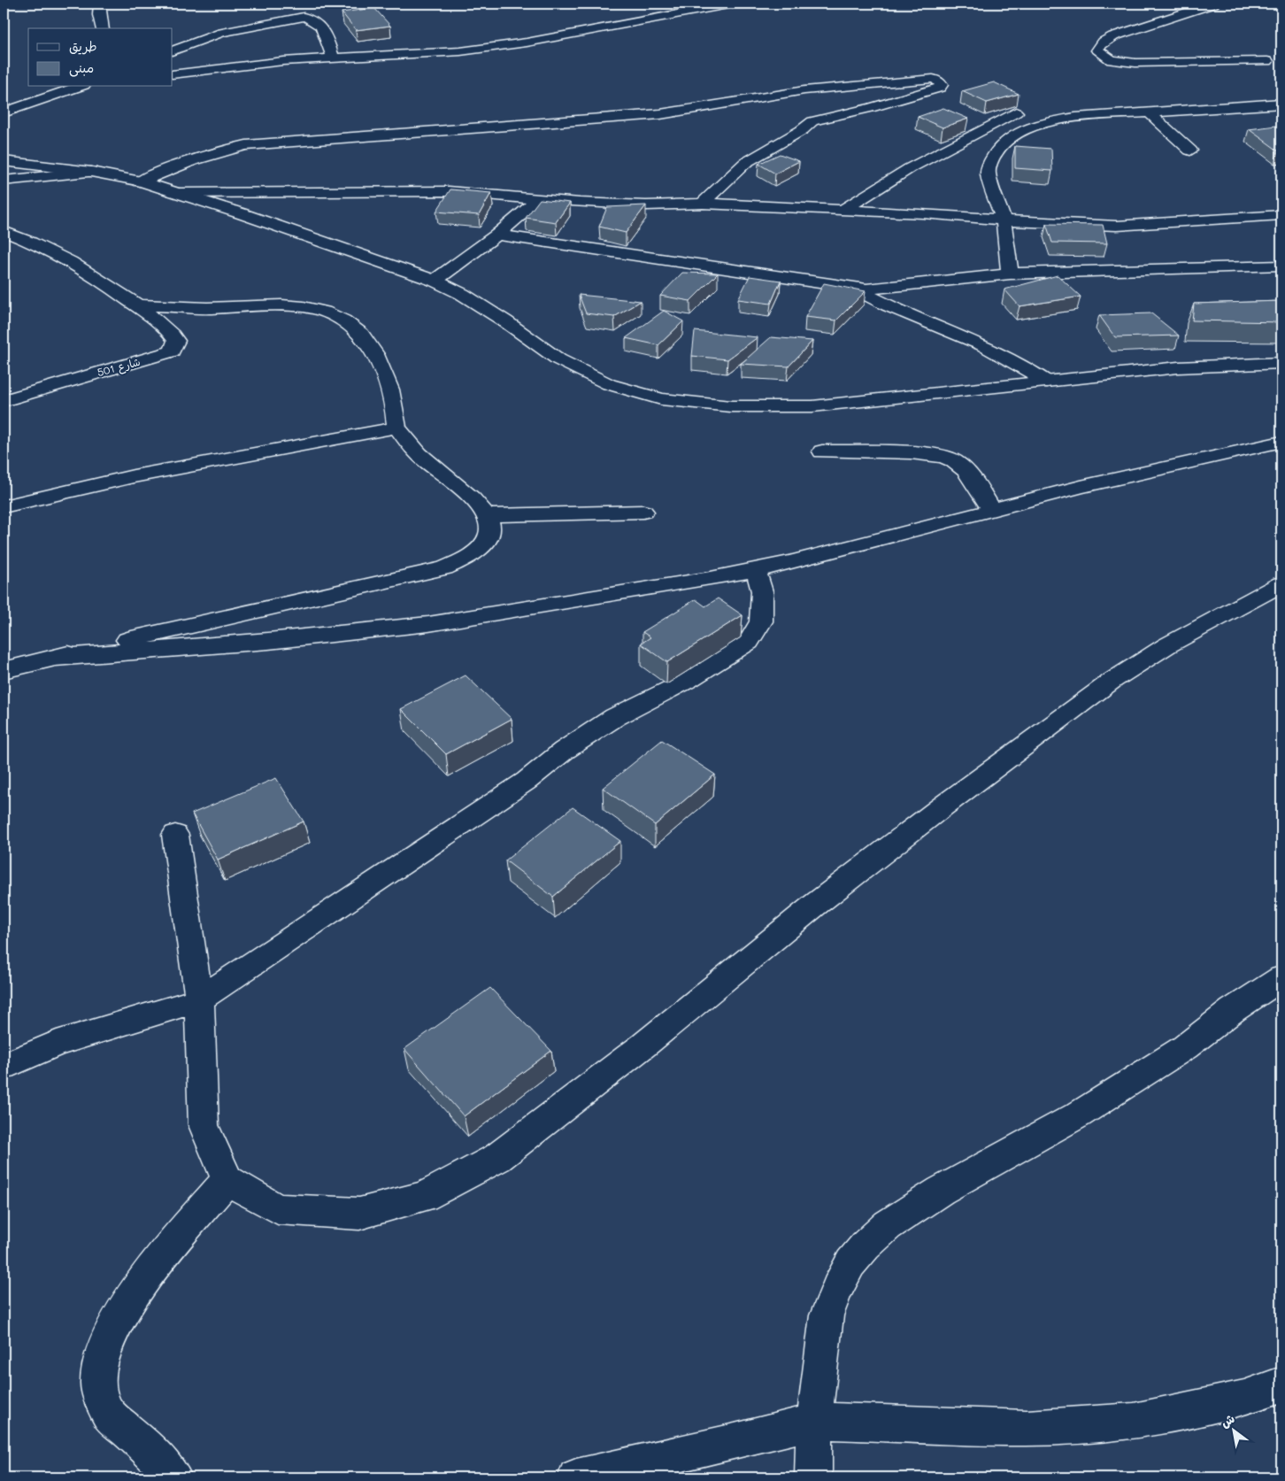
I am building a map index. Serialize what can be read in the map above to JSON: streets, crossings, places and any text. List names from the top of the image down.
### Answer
{
  "streets": {
    "street": ["شارع 501"]
  },
  "legend": ["طريق", "مبنى"],
  "north": "top left"
}
